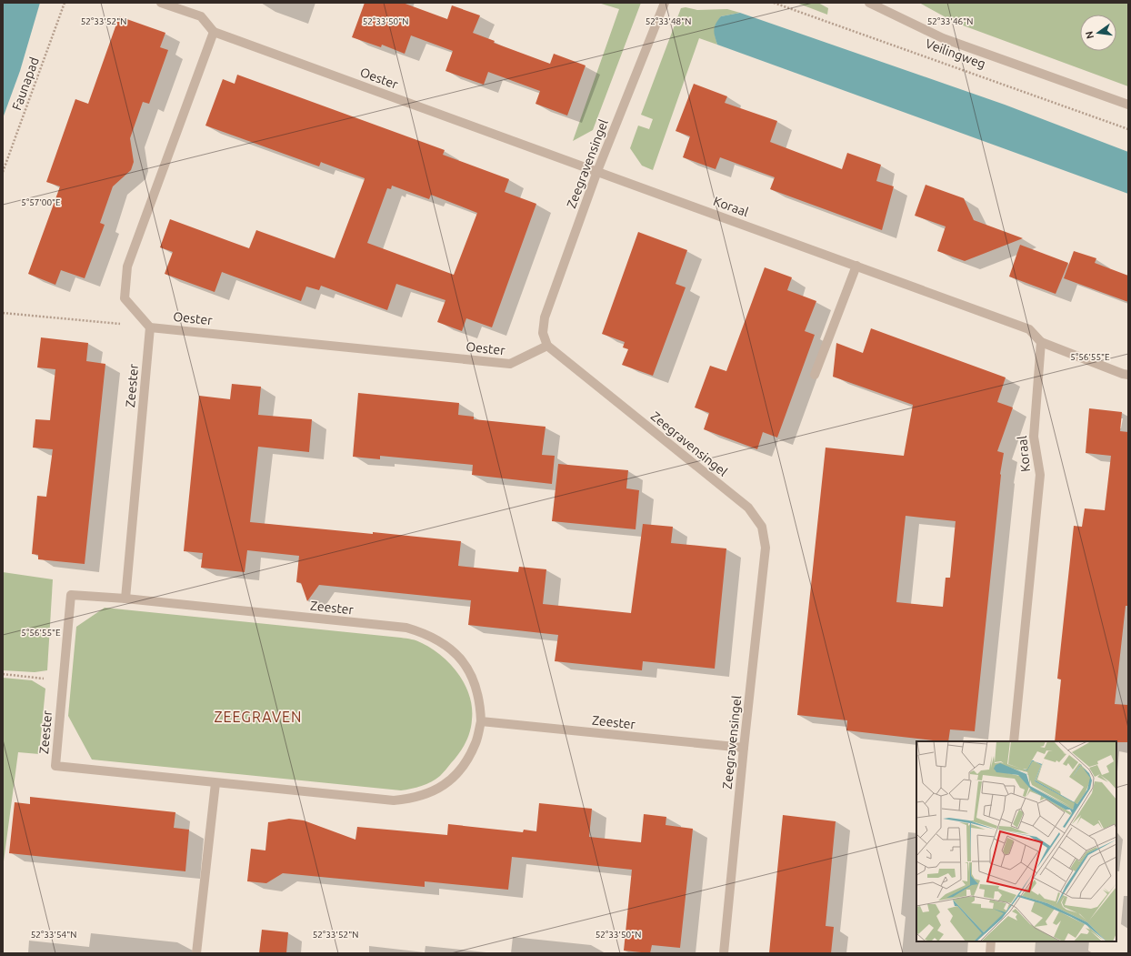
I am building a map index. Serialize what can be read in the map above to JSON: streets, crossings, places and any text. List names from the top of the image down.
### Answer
{
  "streets": {
    "street": [
      "Veilingweg",
      "Oester",
      "Zeegravensingel",
      "Koraal",
      "Zeester"
    ],
    "path": ["Faunapad"]
  },
  "crossings": [
    ["Oester", "Zeegravensingel"],
    ["Oester", "Koraal"],
    ["Oester", "Zeester"],
    ["Zeegravensingel", "Koraal"],
    ["Zeegravensingel", "Zeester"]
  ],
  "districts": ["ZEEGRAVEN"],
  "north": "left",
  "coordinates": [
    "52°33'52\"N",
    "52°33'50\"N",
    "52°33'48\"N",
    "52°33'46\"N",
    "5°57'00\"E",
    "5°56'55\"E",
    "52°33'54\"N"
  ]
}
